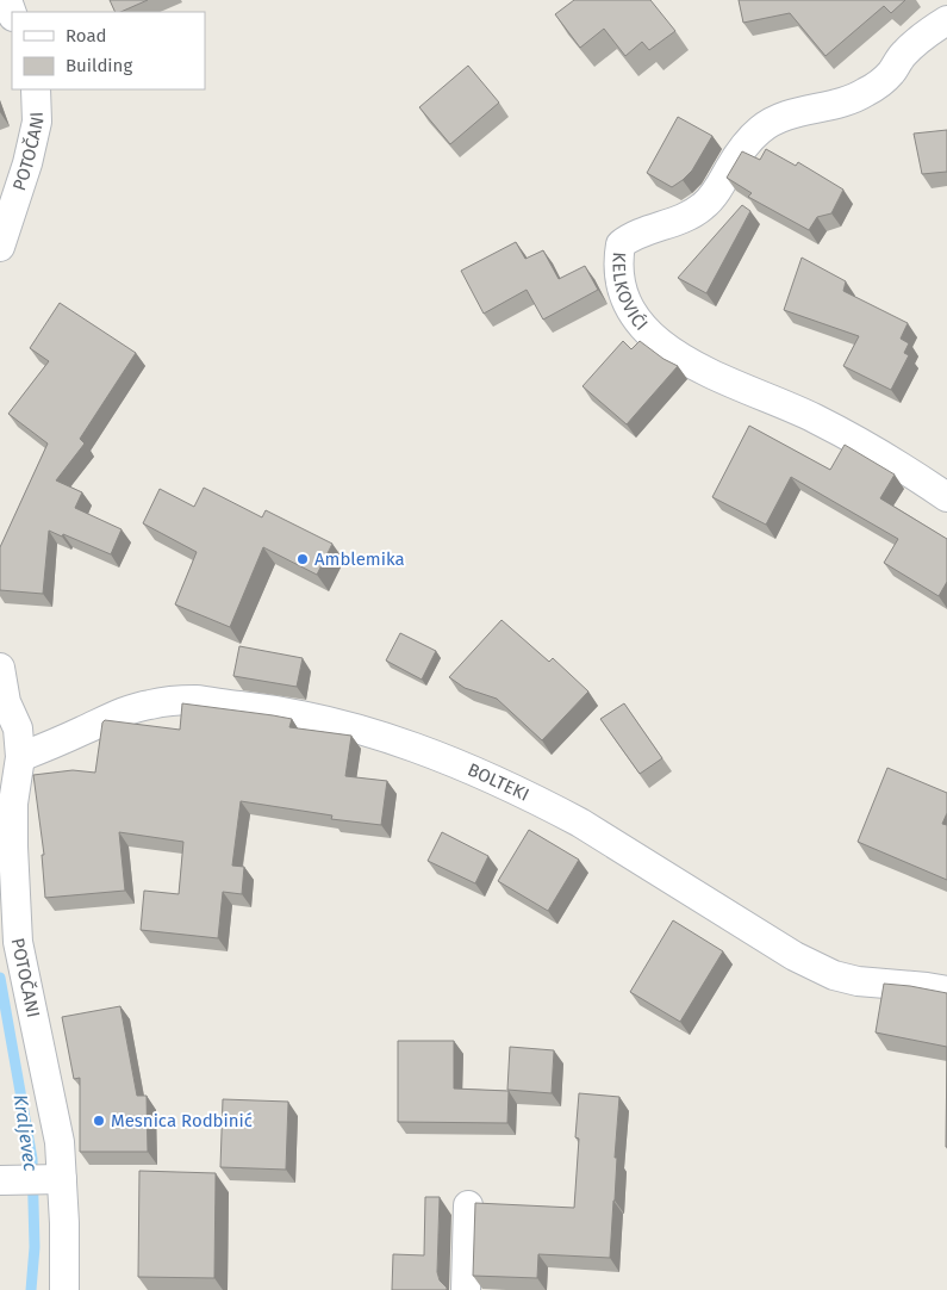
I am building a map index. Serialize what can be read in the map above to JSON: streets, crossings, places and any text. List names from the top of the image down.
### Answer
{
  "streets": {
    "street": ["POTOČANI", "KELKOVIĆI", "BOLTEKI"]
  },
  "crossings": [
    ["POTOČANI", "BOLTEKI"]
  ],
  "water": ["Kraljevec"],
  "places": ["Amblemika", "Mesnica Rodbinić"],
  "legend": ["Road", "Building"]
}
